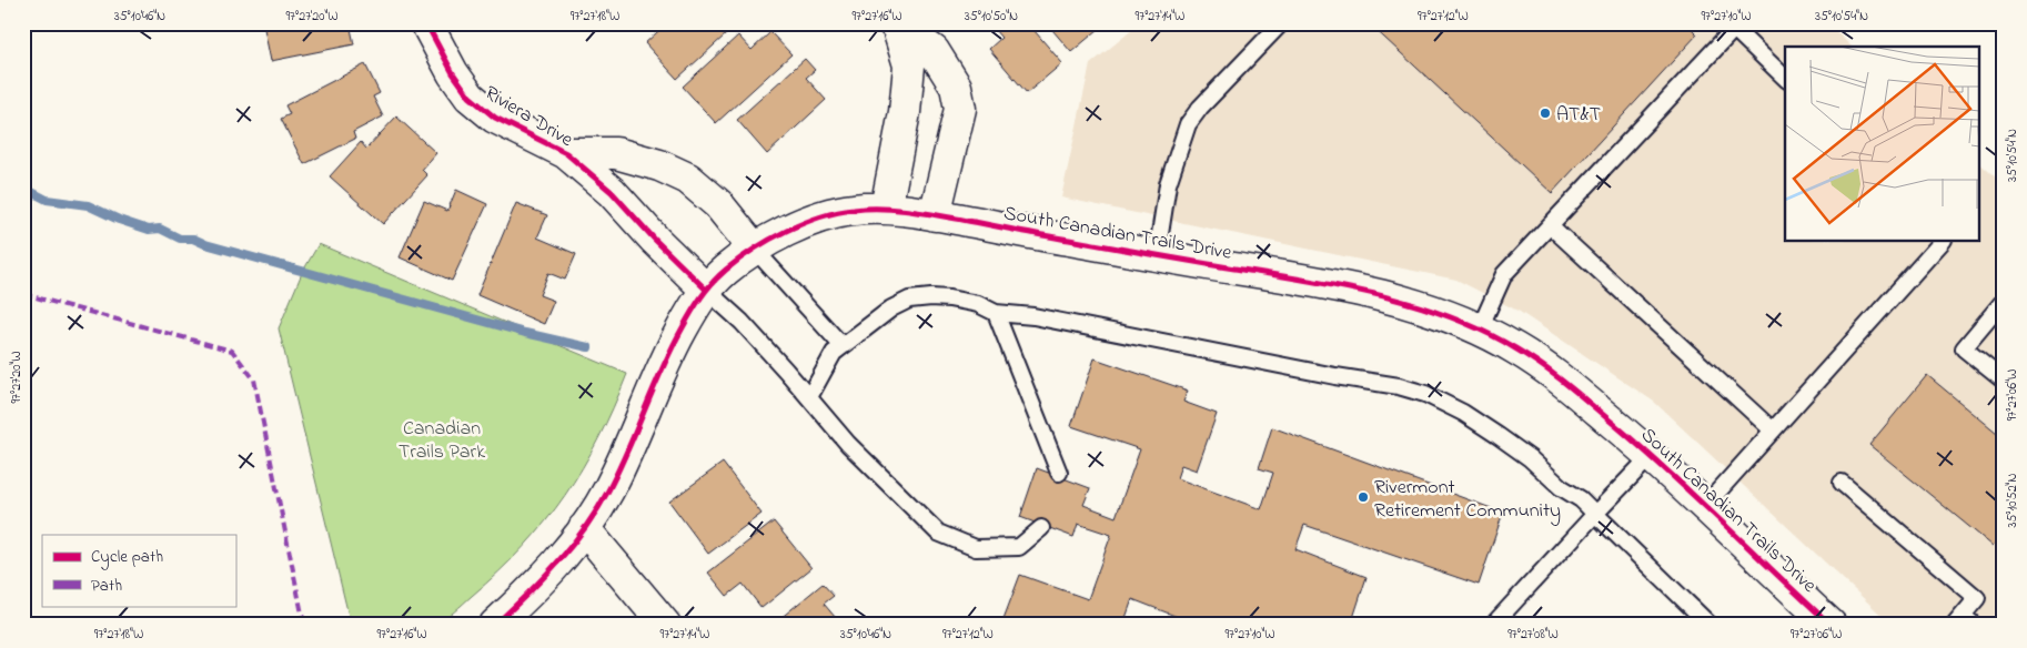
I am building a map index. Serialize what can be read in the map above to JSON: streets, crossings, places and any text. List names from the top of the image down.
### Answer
{
  "streets": {
    "street": ["Riviera Drive", "South Canadian Trails Drive"]
  },
  "crossings": [
    ["Riviera Drive", "South Canadian Trails Drive"]
  ],
  "parks": ["Canadian Trails Park"],
  "places": ["AT&T", "Rivermont Retirement Community"],
  "legend": ["Cycle path", "Path"],
  "coordinates": [
    "35°10'46\"N",
    "97°27'20\"W",
    "97°27'18\"W",
    "97°27'16\"W",
    "35°10'50\"N",
    "97°27'14\"W",
    "97°27'12\"W",
    "97°27'10\"W",
    "35°10'54\"N",
    "97°27'06\"W",
    "35°10'52\"N",
    "97°27'08\"W"
  ]
}
